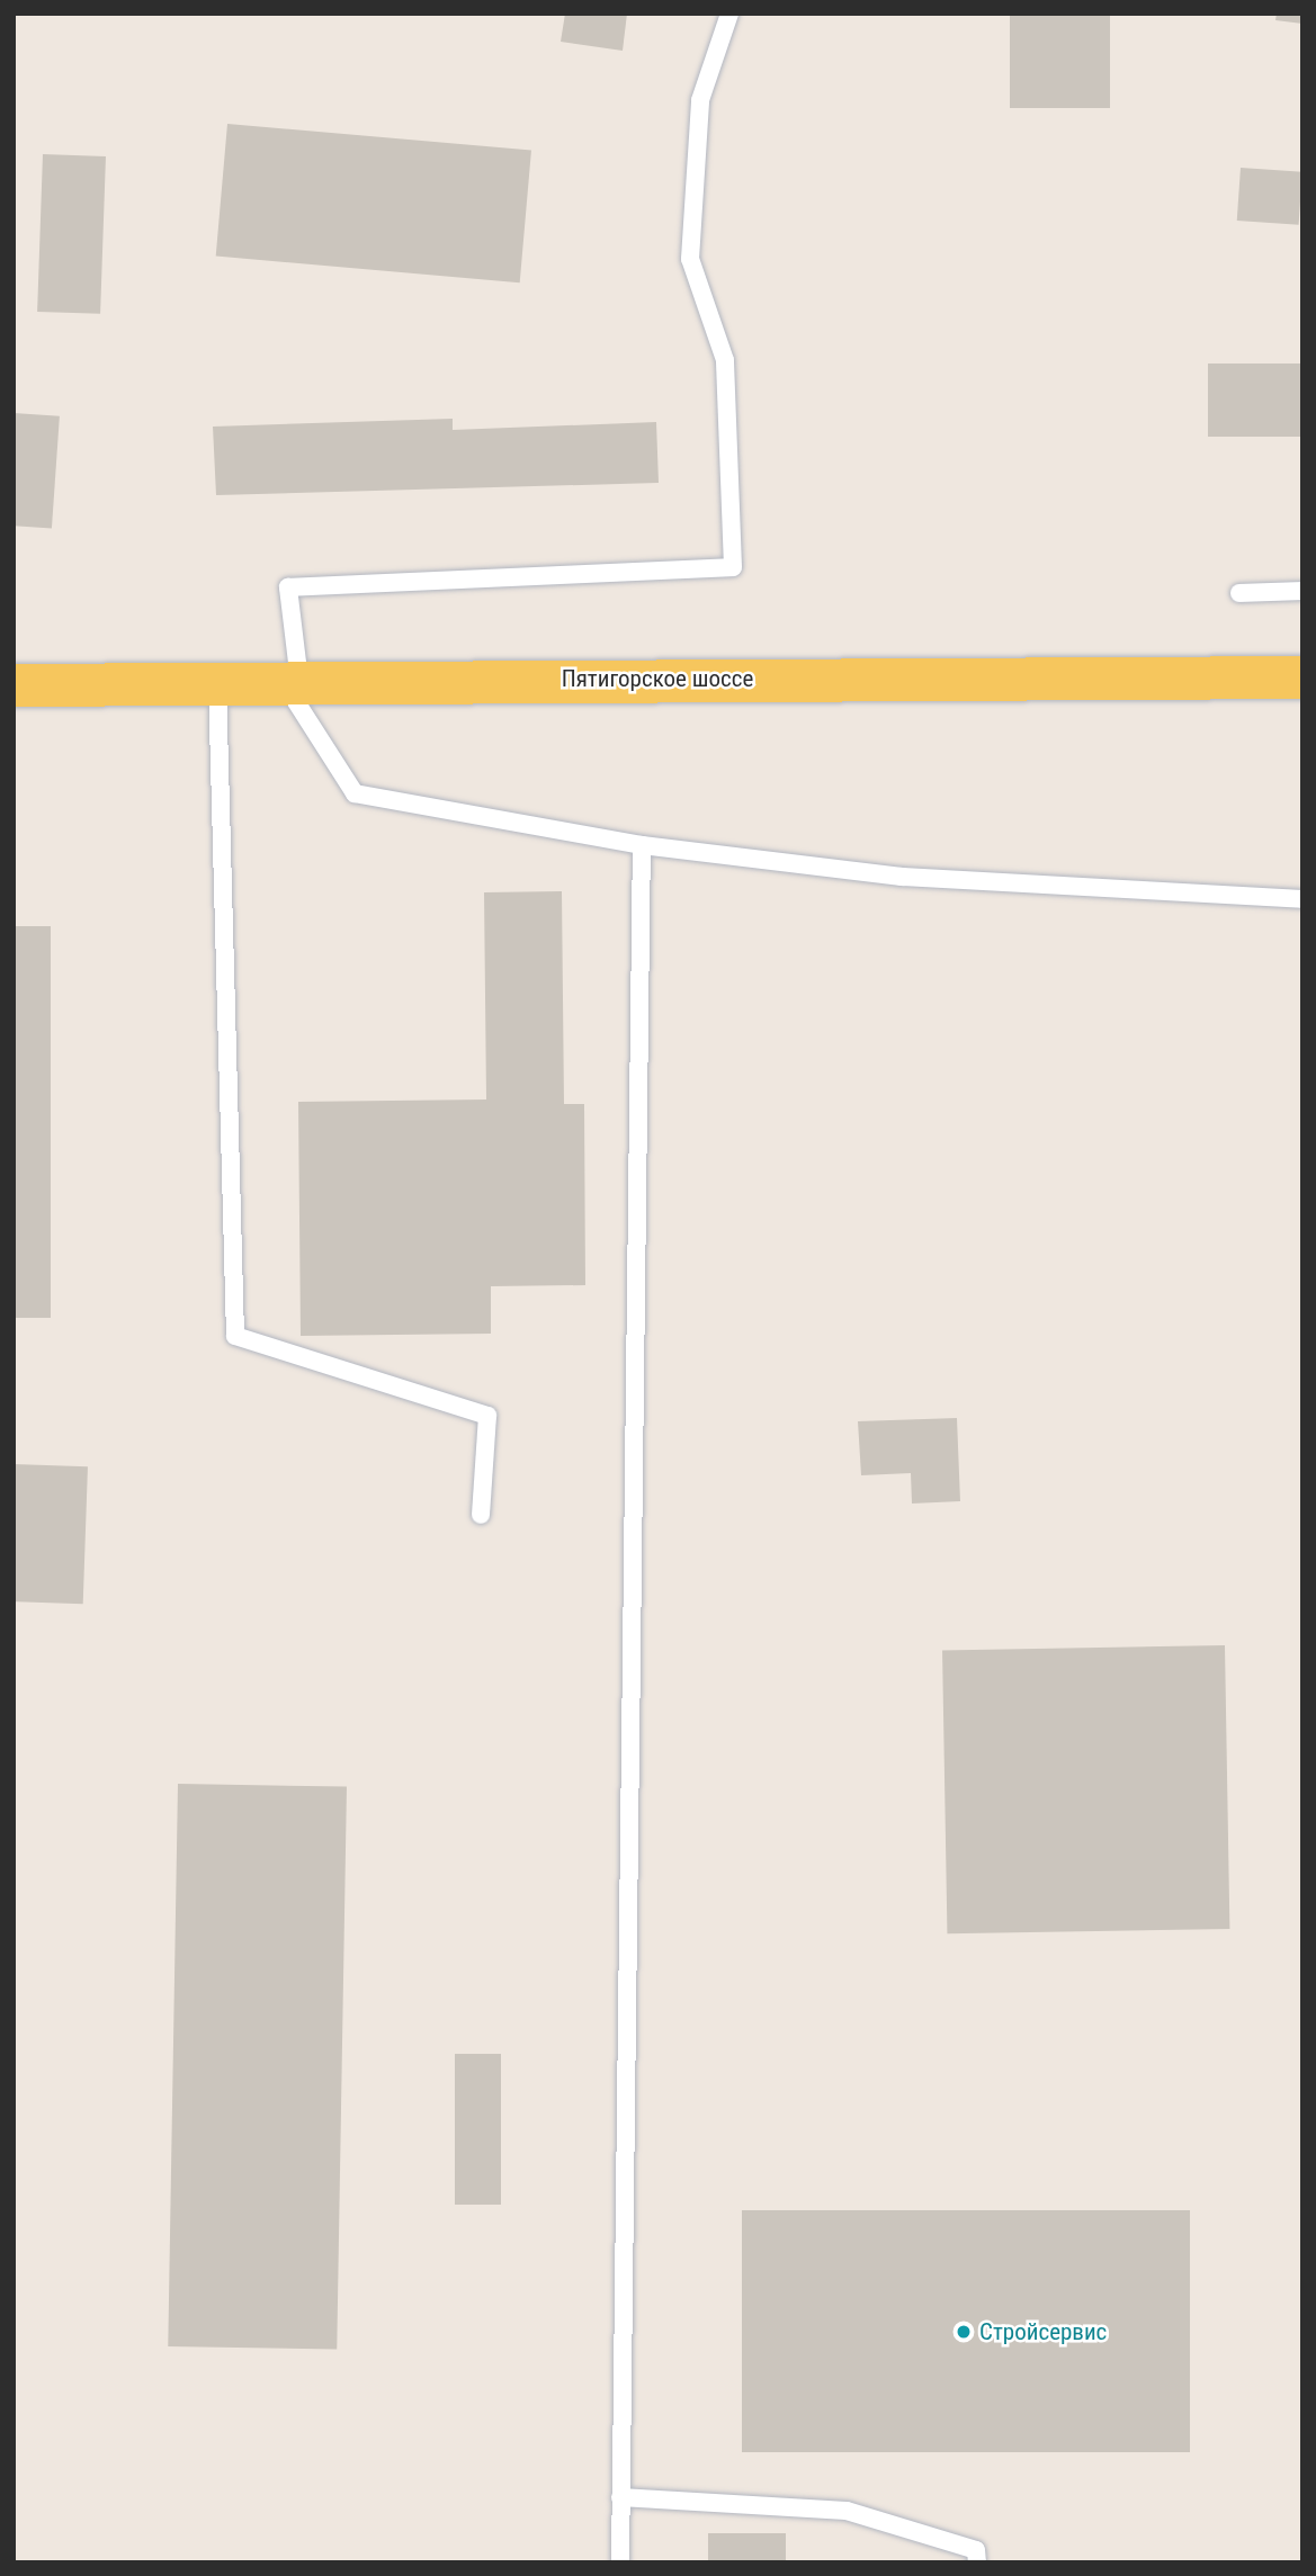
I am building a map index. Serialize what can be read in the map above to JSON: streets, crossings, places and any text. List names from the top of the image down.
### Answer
{
  "streets": {
    "main road": ["Пятигорское шоссе"]
  },
  "places": ["Стройсервис"]
}
